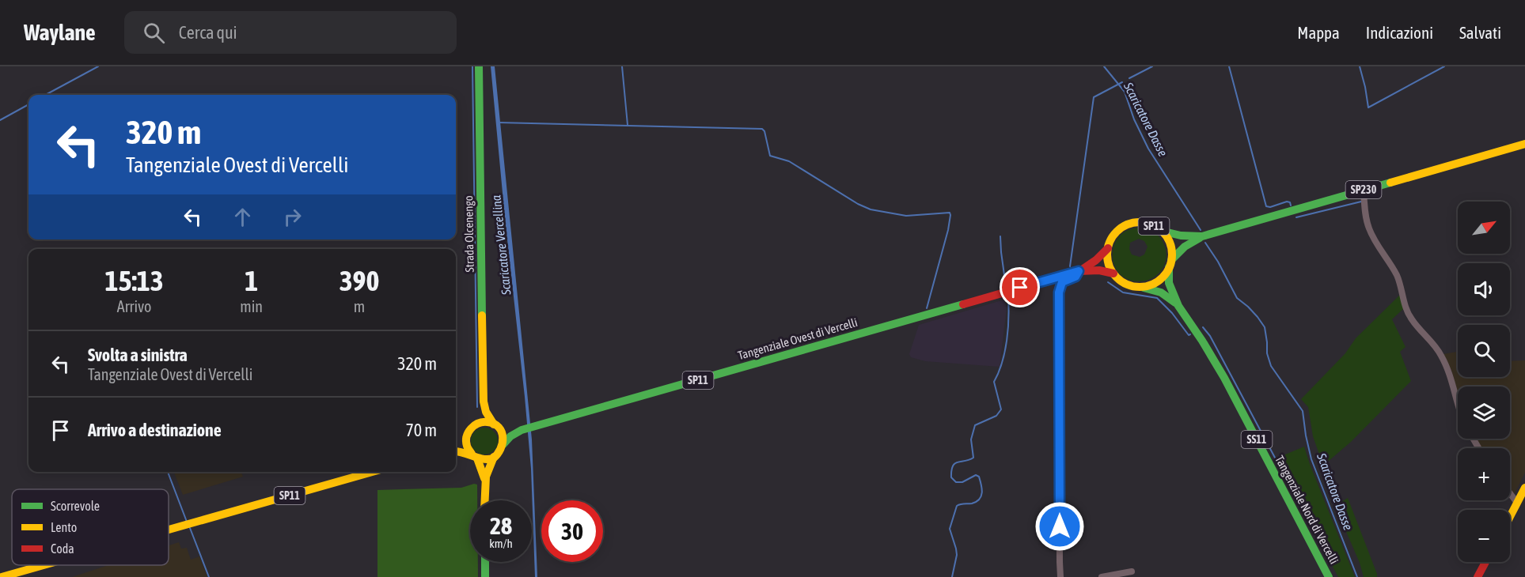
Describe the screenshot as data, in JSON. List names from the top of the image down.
{
  "streets": {
    "main road": [
      "SP230",
      "SP11",
      "Strada Olcenengo",
      "Tangenziale Ovest di Vercelli",
      "SS11",
      "Tangenziale Nord di Vercelli"
    ]
  },
  "crossings": [
    ["SP230", "SP11"],
    ["SP230", "Tangenziale Ovest di Vercelli"],
    ["SP230", "Tangenziale Nord di Vercelli"],
    ["SP11", "Tangenziale Ovest di Vercelli"],
    ["SP11", "Tangenziale Nord di Vercelli"],
    ["Strada Olcenengo", "Tangenziale Ovest di Vercelli"],
    ["Tangenziale Ovest di Vercelli", "Tangenziale Nord di Vercelli"]
  ],
  "water": ["Scaricatore Dasse", "Scaricatore Vercellina"],
  "legend": ["Scorrevole", "Lento", "Coda"],
  "north": "top right",
  "page": {
    "header": "Waylane",
    "search": "Cerca qui",
    "nav": ["Mappa", "Indicazioni", "Salvati"],
    "turn": ["320 m", "Tangenziale Ovest di Vercelli"],
    "map_buttons": ["+", "−"],
    "eta": [
      "15:13",
      "Arrivo",
      "1",
      "min",
      "390",
      "m"
    ],
    "list": [
      {
        "name": "Svolta a sinistra",
        "note": "Tangenziale Ovest di Vercelli",
        "value": "320 m"
      },
      {
        "name": "Arrivo a destinazione",
        "value": "70 m"
      }
    ],
    "speed": "28 km/h",
    "limit": "30"
  }
}
